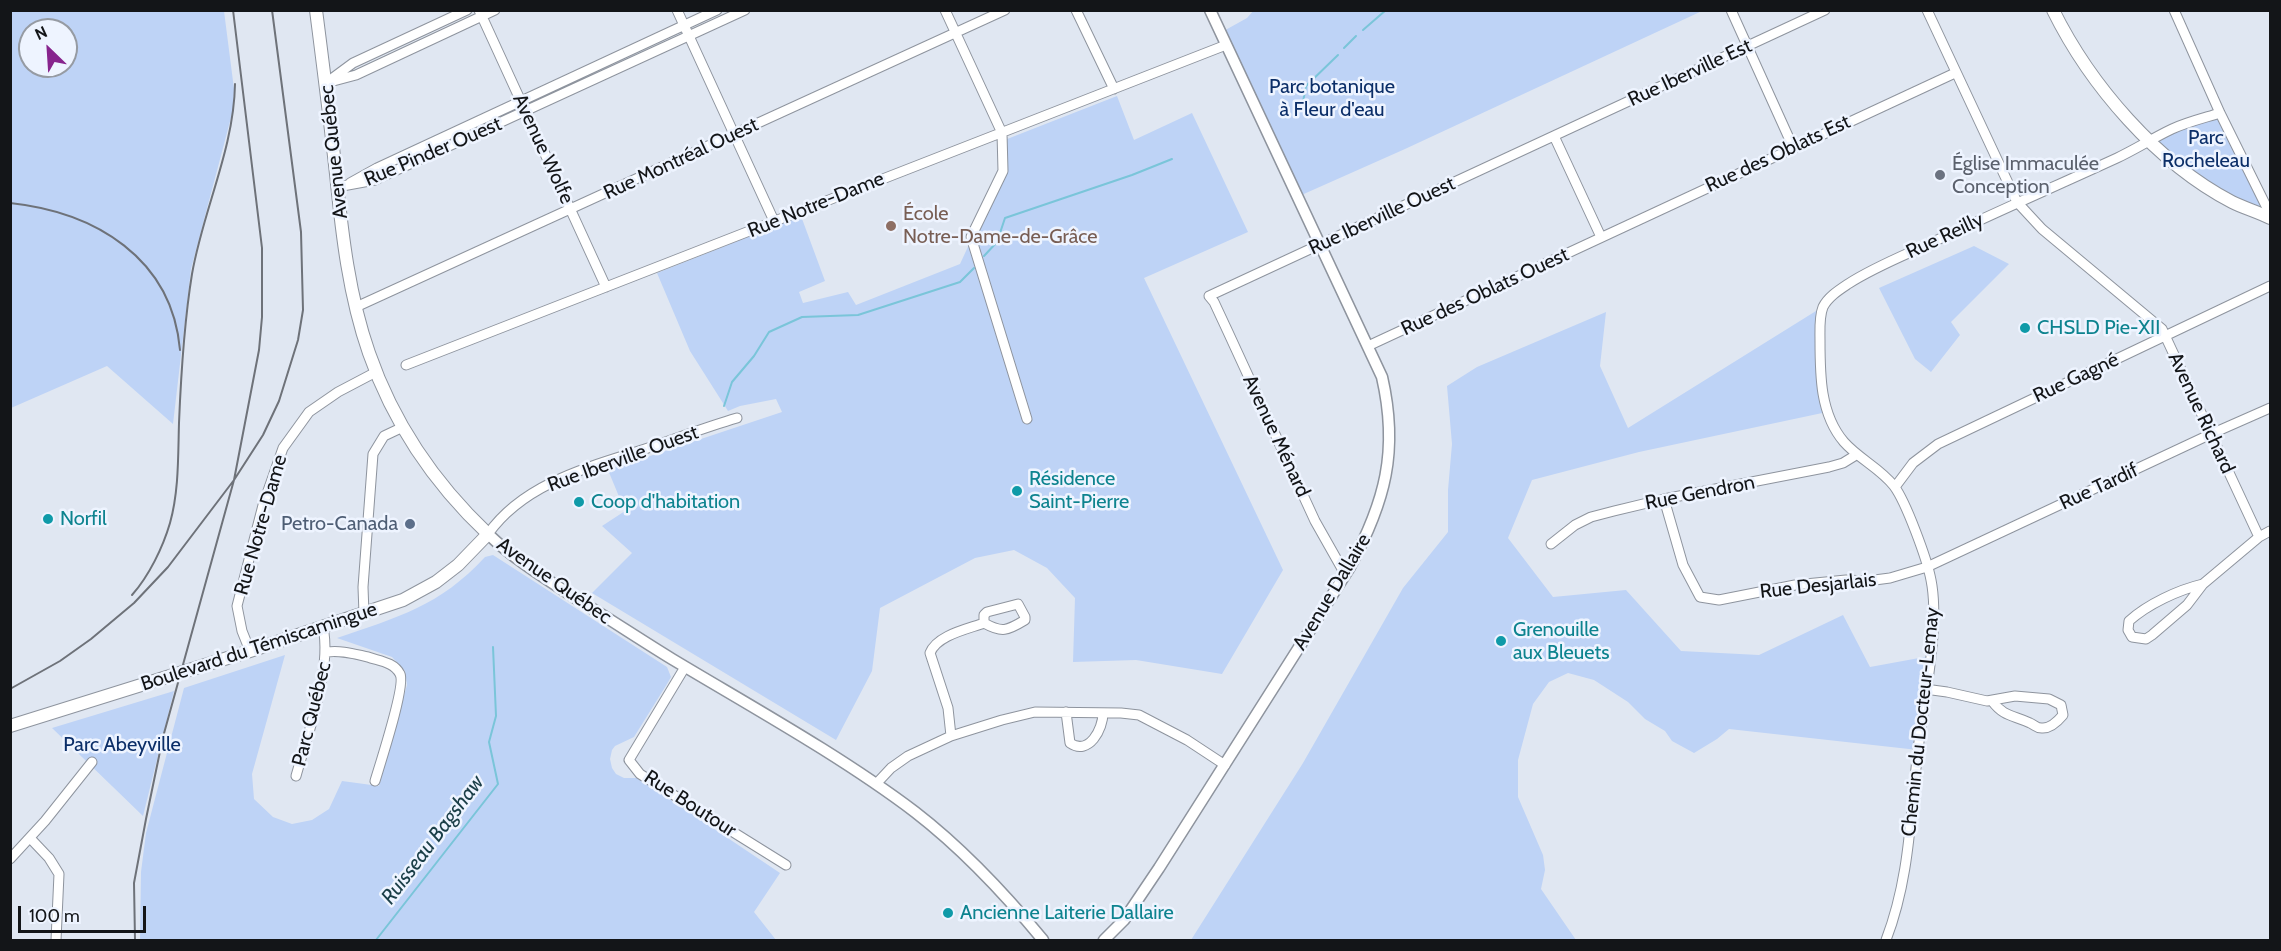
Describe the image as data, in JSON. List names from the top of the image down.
{
  "streets": {
    "main road": ["Avenue Québec", "Boulevard du Témiscamingue"],
    "street": [
      "Rue Iberville Est",
      "Avenue Wolfe",
      "Rue Pinder Ouest",
      "Rue des Oblats Est",
      "Rue Montréal Ouest",
      "Rue Notre-Dame",
      "Rue Iberville Ouest",
      "Rue Reilly",
      "Rue des Oblats Ouest",
      "Rue Gagné",
      "Avenue Richard",
      "Avenue Ménard",
      "Rue Tardif",
      "Rue Gendron",
      "Rue Desjarlais",
      "Avenue Dallaire",
      "Parc Québec",
      "Chemin du Docteur-Lemay",
      "Rue Boutour"
    ]
  },
  "crossings": [
    ["Rue Iberville Est", "Rue Iberville Ouest"],
    ["Avenue Wolfe", "Rue Pinder Ouest"],
    ["Avenue Wolfe", "Rue Montréal Ouest"],
    ["Avenue Wolfe", "Rue Notre-Dame"],
    ["Avenue Québec", "Rue Pinder Ouest"],
    ["Avenue Québec", "Rue Montréal Ouest"],
    ["Avenue Québec", "Rue Notre-Dame"],
    ["Avenue Québec", "Rue Iberville Ouest"],
    ["Avenue Québec", "Boulevard du Témiscamingue"],
    ["Avenue Québec", "Rue Boutour"],
    ["Rue des Oblats Est", "Rue des Oblats Ouest"],
    ["Rue des Oblats Est", "Avenue Richard"],
    ["Rue Notre-Dame", "Avenue Dallaire"],
    ["Rue Notre-Dame", "Boulevard du Témiscamingue"],
    ["Rue Iberville Ouest", "Avenue Ménard"],
    ["Rue Iberville Ouest", "Avenue Dallaire"],
    ["Rue Iberville Ouest", "Boulevard du Témiscamingue"],
    ["Rue Reilly", "Avenue Richard"],
    ["Rue Reilly", "Rue Gendron"],
    ["Rue Reilly", "Chemin du Docteur-Lemay"],
    ["Rue des Oblats Ouest", "Avenue Dallaire"],
    ["Rue Gagné", "Avenue Richard"],
    ["Rue Gagné", "Chemin du Docteur-Lemay"],
    ["Avenue Richard", "Rue Tardif"],
    ["Avenue Ménard", "Avenue Dallaire"],
    ["Rue Tardif", "Rue Desjarlais"],
    ["Rue Tardif", "Chemin du Docteur-Lemay"],
    ["Rue Gendron", "Rue Desjarlais"],
    ["Rue Gendron", "Chemin du Docteur-Lemay"],
    ["Rue Desjarlais", "Chemin du Docteur-Lemay"],
    ["Boulevard du Témiscamingue", "Parc Québec"]
  ],
  "water": ["Ruisseau Bagshaw"],
  "parks": ["Parc botanique à Fleur d'eau", "Parc Rocheleau", "Parc Abeyville"],
  "places": [
    "Église Immaculée Conception",
    "École Notre-Dame-de-Grâce",
    "CHSLD Pie-XII",
    "Résidence Saint-Pierre",
    "Coop d'habitation",
    "Norfil",
    "Petro-Canada",
    "Grenouille aux Bleuets",
    "Ancienne Laiterie Dallaire"
  ],
  "scale_bar": "100 m",
  "north": "top left"
}
